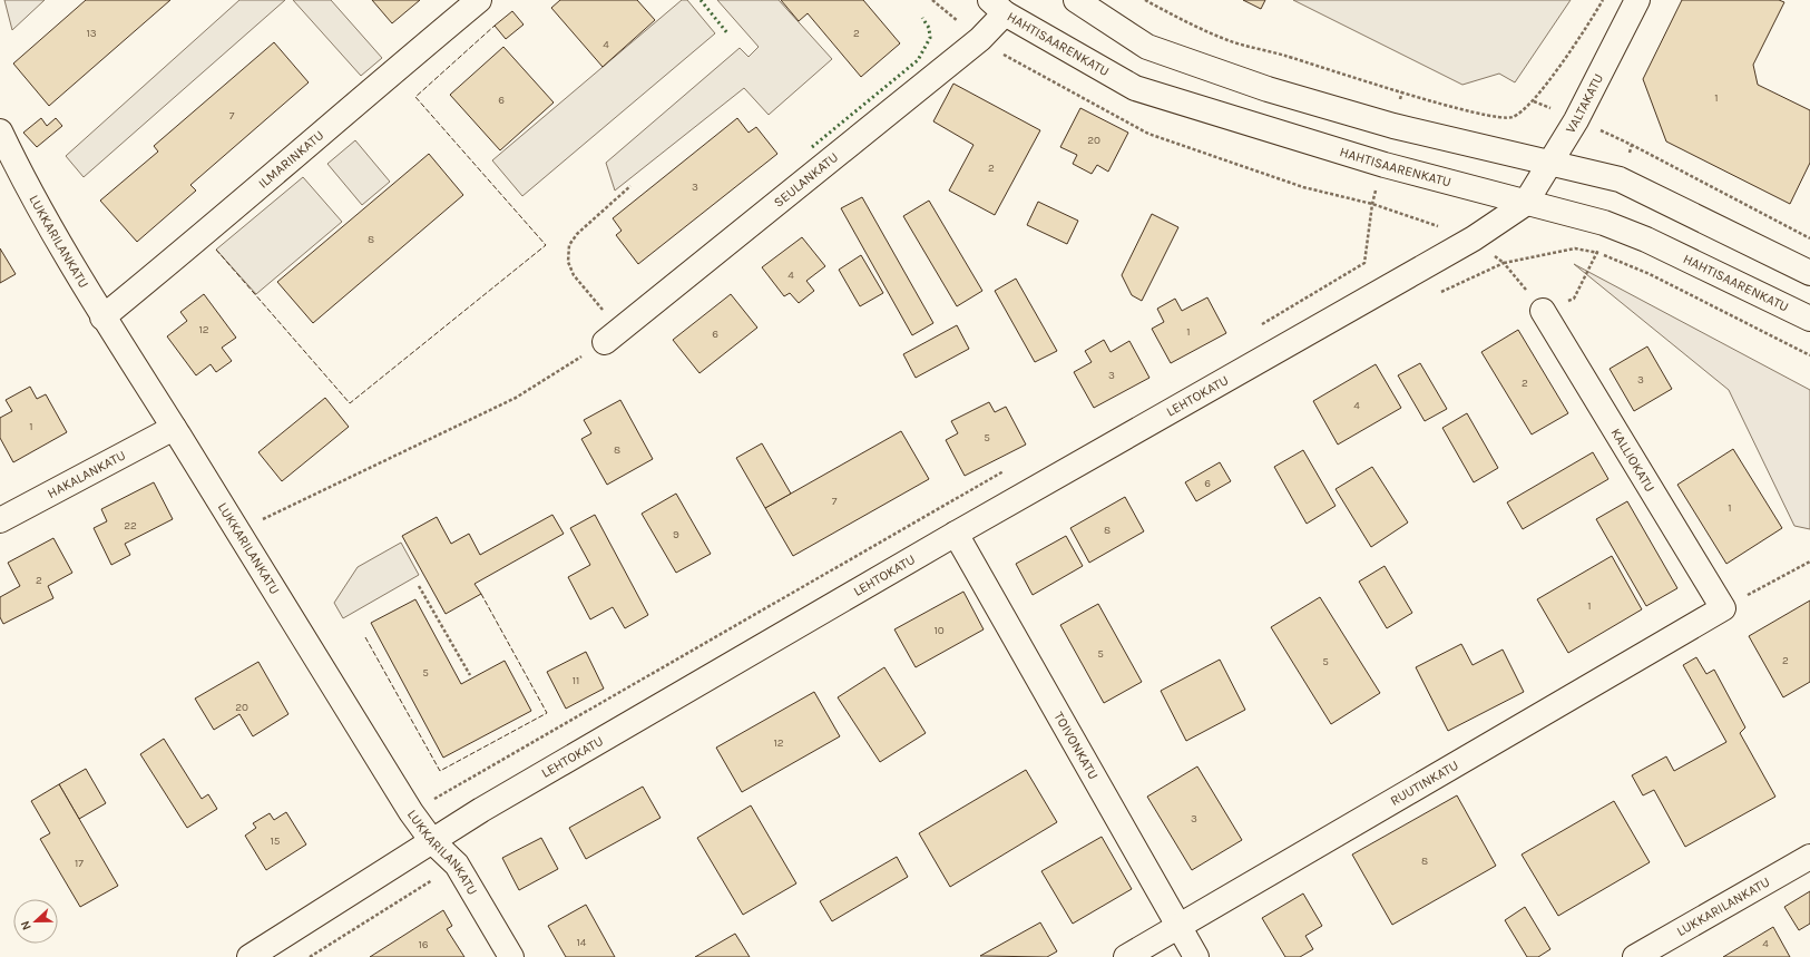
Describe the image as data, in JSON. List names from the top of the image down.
{
  "streets": {
    "street": [
      "HAHTISAARENKATU",
      "VALTAKATU",
      "ILMARINKATU",
      "SEULANKATU",
      "LUKKARILANKATU",
      "LEHTOKATU",
      "KALLIOKATU",
      "HAKALANKATU",
      "TOIVONKATU",
      "RUUTINKATU"
    ]
  },
  "crossings": [
    ["HAHTISAARENKATU", "VALTAKATU"],
    ["HAHTISAARENKATU", "SEULANKATU"],
    ["HAHTISAARENKATU", "LEHTOKATU"],
    ["VALTAKATU", "LEHTOKATU"],
    ["ILMARINKATU", "LUKKARILANKATU"],
    ["LUKKARILANKATU", "LEHTOKATU"],
    ["LUKKARILANKATU", "HAKALANKATU"],
    ["LEHTOKATU", "TOIVONKATU"],
    ["KALLIOKATU", "RUUTINKATU"],
    ["TOIVONKATU", "RUUTINKATU"]
  ],
  "house_numbers": [
    "13",
    "2",
    "4",
    "1",
    "6",
    "7",
    "20",
    "2",
    "3",
    "8",
    "4",
    "12",
    "1",
    "6",
    "3",
    "3",
    "2",
    "4",
    "1",
    "5",
    "8",
    "6",
    "7",
    "1",
    "22",
    "8",
    "9",
    "2",
    "1",
    "10",
    "5",
    "2",
    "5",
    "5",
    "11",
    "20",
    "12",
    "3",
    "15",
    "8",
    "17",
    "14",
    "4",
    "16"
  ],
  "north": "left"
}
